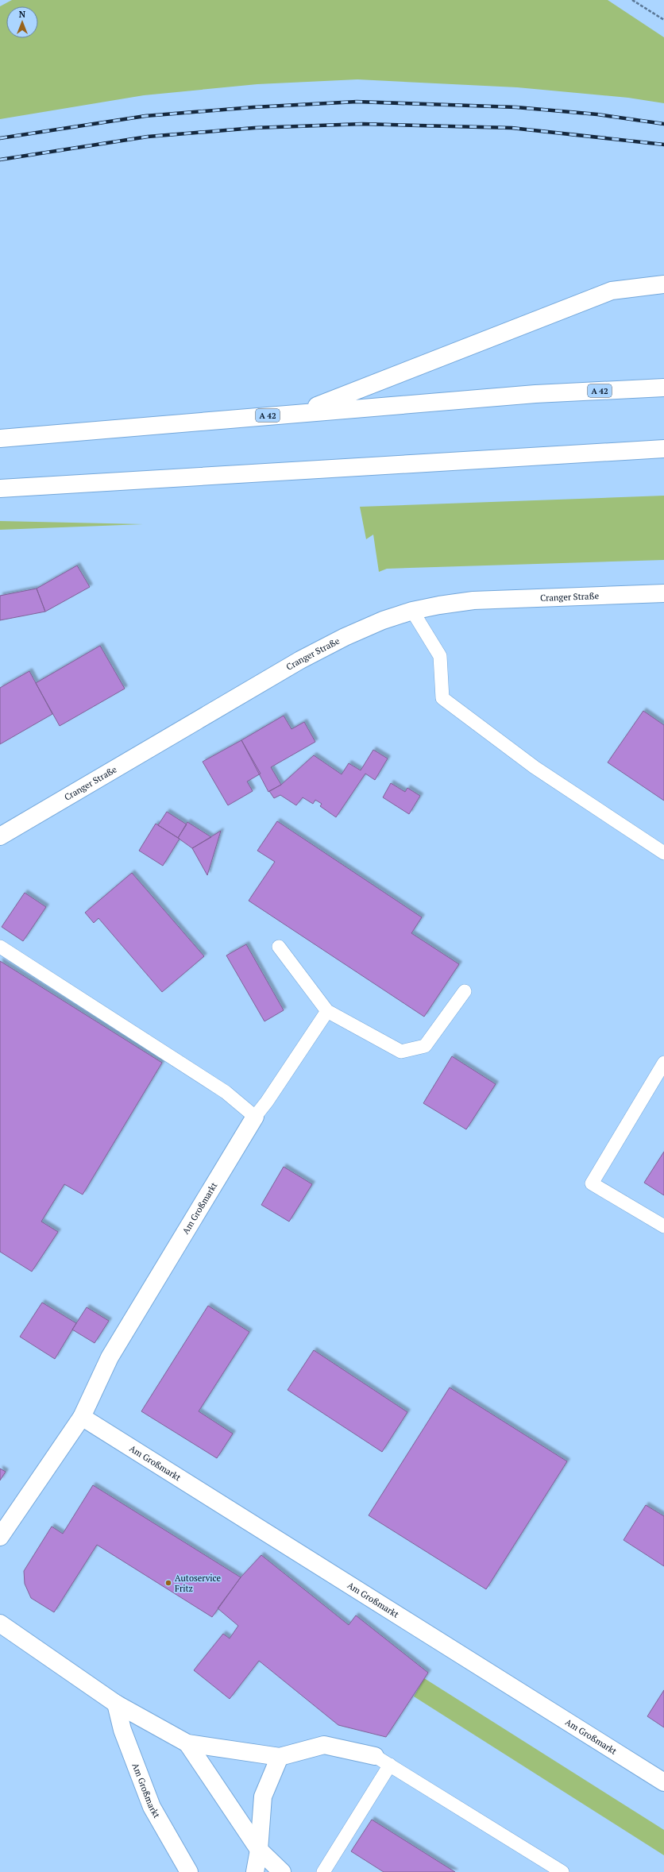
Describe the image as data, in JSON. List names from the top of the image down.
{
  "streets": {
    "main road": ["A 42", "Cranger Straße", "Am Großmarkt"]
  },
  "places": ["Autoservice Fritz"],
  "north": "top"
}
